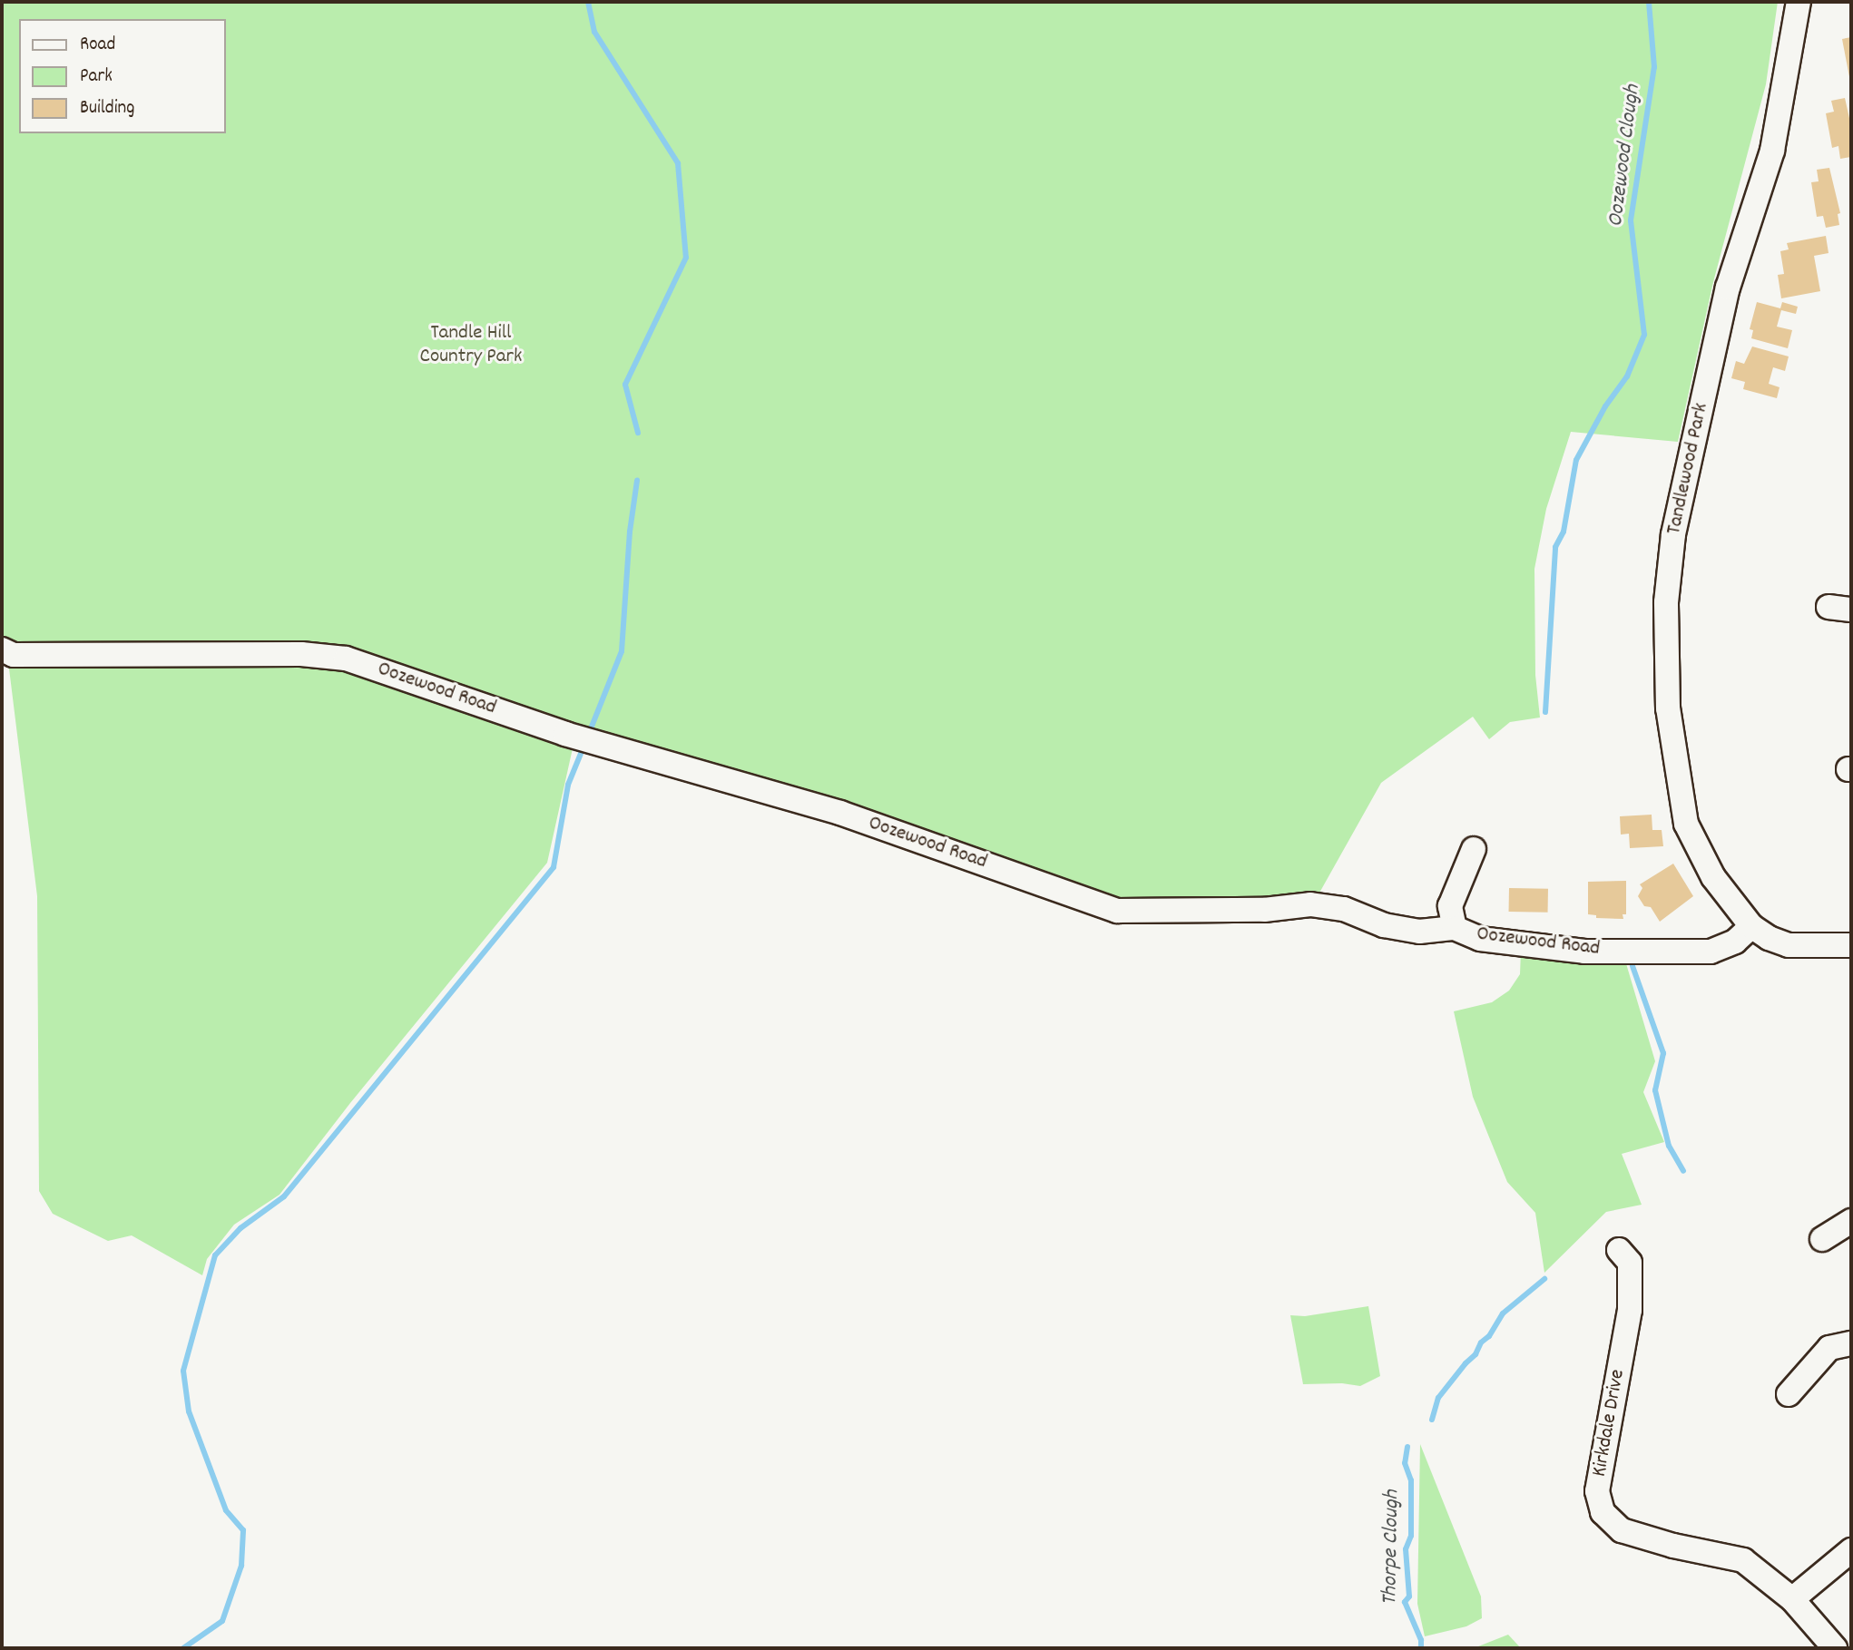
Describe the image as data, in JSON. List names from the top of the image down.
{
  "streets": {
    "street": ["Tandlewood Park", "Oozewood Road", "Kirkdale Drive"]
  },
  "crossings": [
    ["Tandlewood Park", "Oozewood Road"]
  ],
  "water": ["Oozewood Clough", "Thorpe Clough"],
  "parks": ["Tandle Hill Country Park"],
  "legend": ["Road", "Park", "Building"]
}
